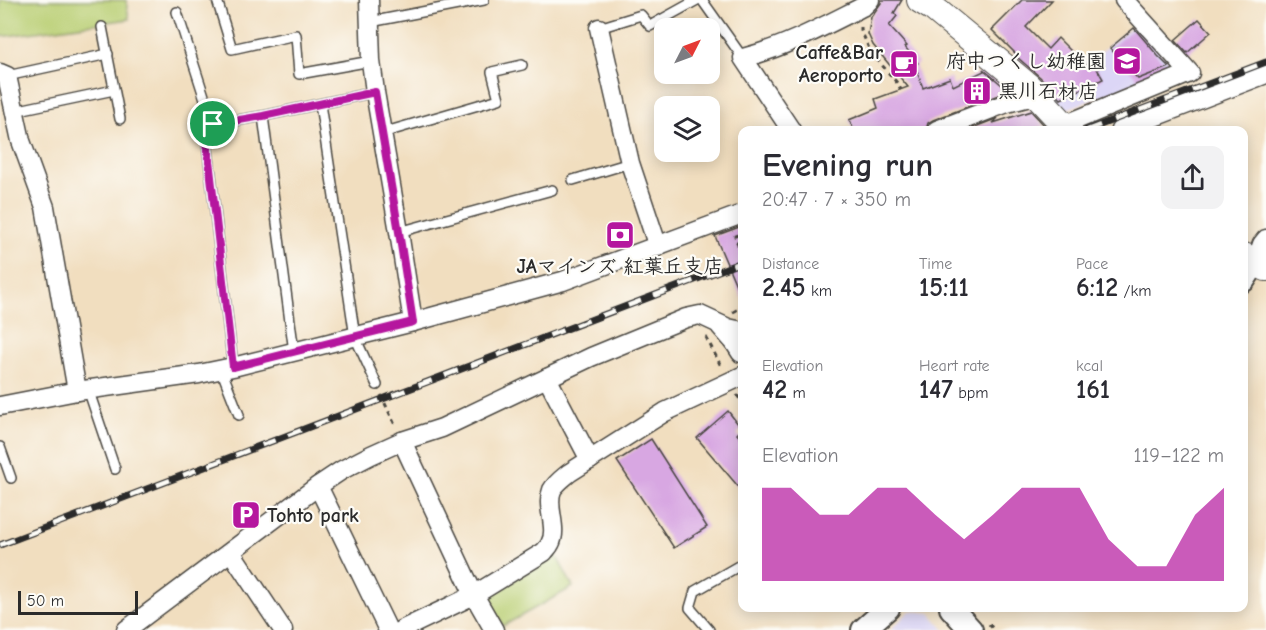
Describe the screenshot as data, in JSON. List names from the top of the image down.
{
  "places": {
    "school or university": ["府中つくし幼稚園"],
    "cafe": ["Caffe&Bar Aeroporto"],
    "building": ["黒川石材店"],
    "bank": ["JAマインズ 紅葉丘支店"],
    "parking": ["Tohto park"]
  },
  "scale_bar": "50 m",
  "north": "top right",
  "page": {
    "heading": ["Evening run", "20:47 · 7 × 350 m"],
    "stats": [
      ["Distance", "2.45 km"],
      ["Time", "15:11"],
      ["Pace", "6:12 /km"],
      ["Elevation", "42 m"],
      ["Heart rate", "147 bpm"],
      ["kcal", "161"]
    ],
    "chart": ["Elevation", "119–122 m"],
    "scale": "50 m"
  }
}
